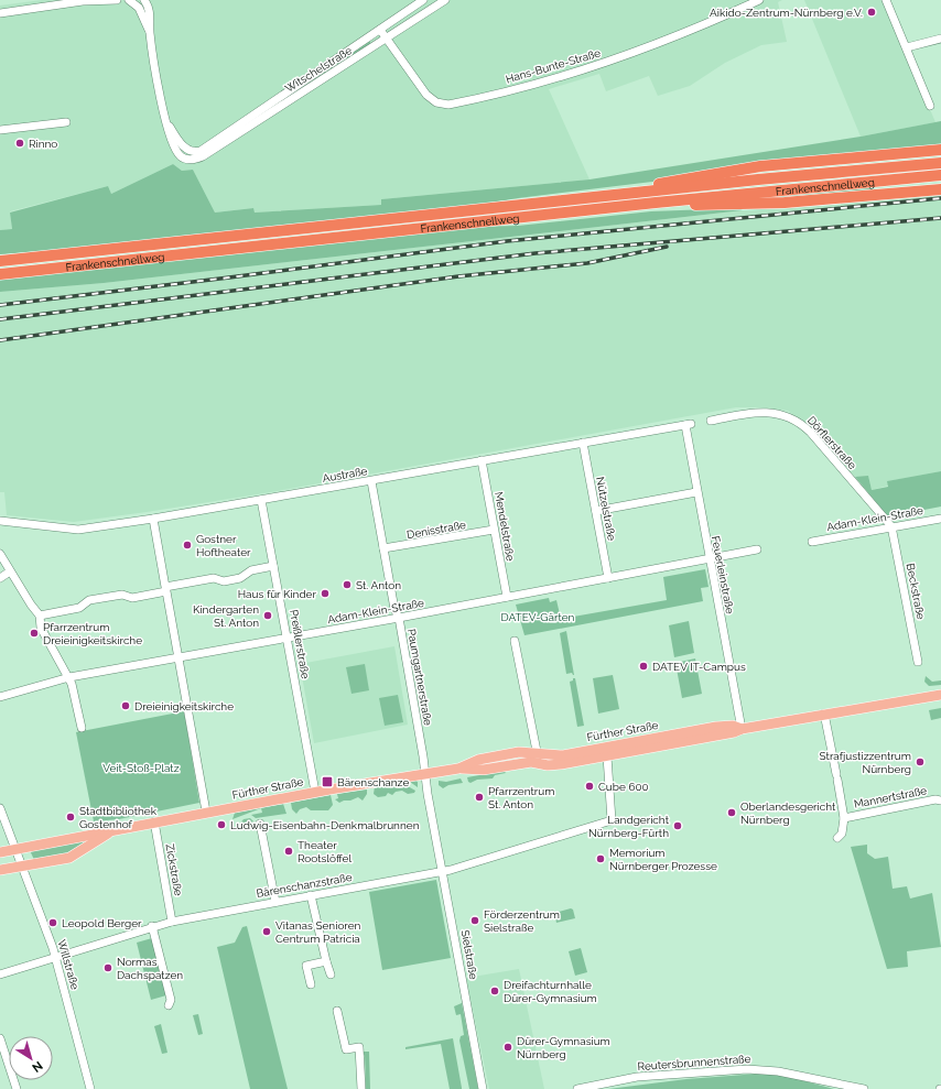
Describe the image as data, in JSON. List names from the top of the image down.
{
  "streets": {
    "highway": ["Frankenschnellweg"],
    "main road": ["Fürther Straße"],
    "street": [
      "Hans-Bunte-Straße",
      "Witschelstraße",
      "Dörflerstraße",
      "Austraße",
      "Nützelstraße",
      "Adam-Klein-Straße",
      "Mendelstraße",
      "Denisstraße",
      "Feuerleinstraße",
      "Beckstraße",
      "Preißlerstraße",
      "Paumgartnerstraße",
      "Mannertstraße",
      "Zickstraße",
      "Bärenschanzstraße",
      "Sielstraße",
      "Willstraße",
      "Reutersbrunnenstraße"
    ]
  },
  "crossings": [
    ["Hans-Bunte-Straße", "Witschelstraße"],
    ["Dörflerstraße", "Adam-Klein-Straße"],
    ["Dörflerstraße", "Beckstraße"],
    ["Austraße", "Nützelstraße"],
    ["Austraße", "Mendelstraße"],
    ["Austraße", "Feuerleinstraße"],
    ["Austraße", "Preißlerstraße"],
    ["Austraße", "Paumgartnerstraße"],
    ["Nützelstraße", "Adam-Klein-Straße"],
    ["Adam-Klein-Straße", "Mendelstraße"],
    ["Adam-Klein-Straße", "Feuerleinstraße"],
    ["Adam-Klein-Straße", "Beckstraße"],
    ["Adam-Klein-Straße", "Preißlerstraße"],
    ["Adam-Klein-Straße", "Paumgartnerstraße"],
    ["Mendelstraße", "Denisstraße"],
    ["Denisstraße", "Paumgartnerstraße"],
    ["Feuerleinstraße", "Fürther Straße"],
    ["Preißlerstraße", "Fürther Straße"],
    ["Paumgartnerstraße", "Fürther Straße"],
    ["Paumgartnerstraße", "Sielstraße"],
    ["Fürther Straße", "Mannertstraße"],
    ["Fürther Straße", "Zickstraße"],
    ["Fürther Straße", "Bärenschanzstraße"],
    ["Fürther Straße", "Sielstraße"],
    ["Fürther Straße", "Willstraße"],
    ["Zickstraße", "Bärenschanzstraße"],
    ["Bärenschanzstraße", "Sielstraße"],
    ["Bärenschanzstraße", "Willstraße"]
  ],
  "parks": ["DATEV-Gärten", "Veit-Stoß-Platz"],
  "places": {
    "other": [
      "Aikido-Zentrum-Nürnberg e.V.",
      "Rinno",
      "Gostner Hoftheater",
      "St. Anton",
      "Haus für Kinder",
      "Kindergarten St. Anton",
      "Pfarrzentrum Dreieinigkeitskirche",
      "DATEV IT-Campus",
      "Dreieinigkeitskirche",
      "Strafjustizzentrum Nürnberg",
      "Cube 600",
      "Pfarrzentrum St. Anton",
      "Oberlandesgericht Nürnberg",
      "Stadtbibliothek Gostenhof",
      "Ludwig-Eisenbahn-Denkmalbrunnen",
      "Landgericht Nürnberg-Fürth",
      "Theater Rootslöffel",
      "Memorium Nürnberger Prozesse",
      "Förderzentrum Sielstraße",
      "Leopold Berger",
      "Vitanas Senioren Centrum Patricia",
      "Normas Dachspatzen",
      "Dreifachturnhalle Dürer-Gymnasium",
      "Dürer-Gymnasium Nürnberg"
    ],
    "transit": ["Bärenschanze"]
  },
  "north": "bottom right"
}
